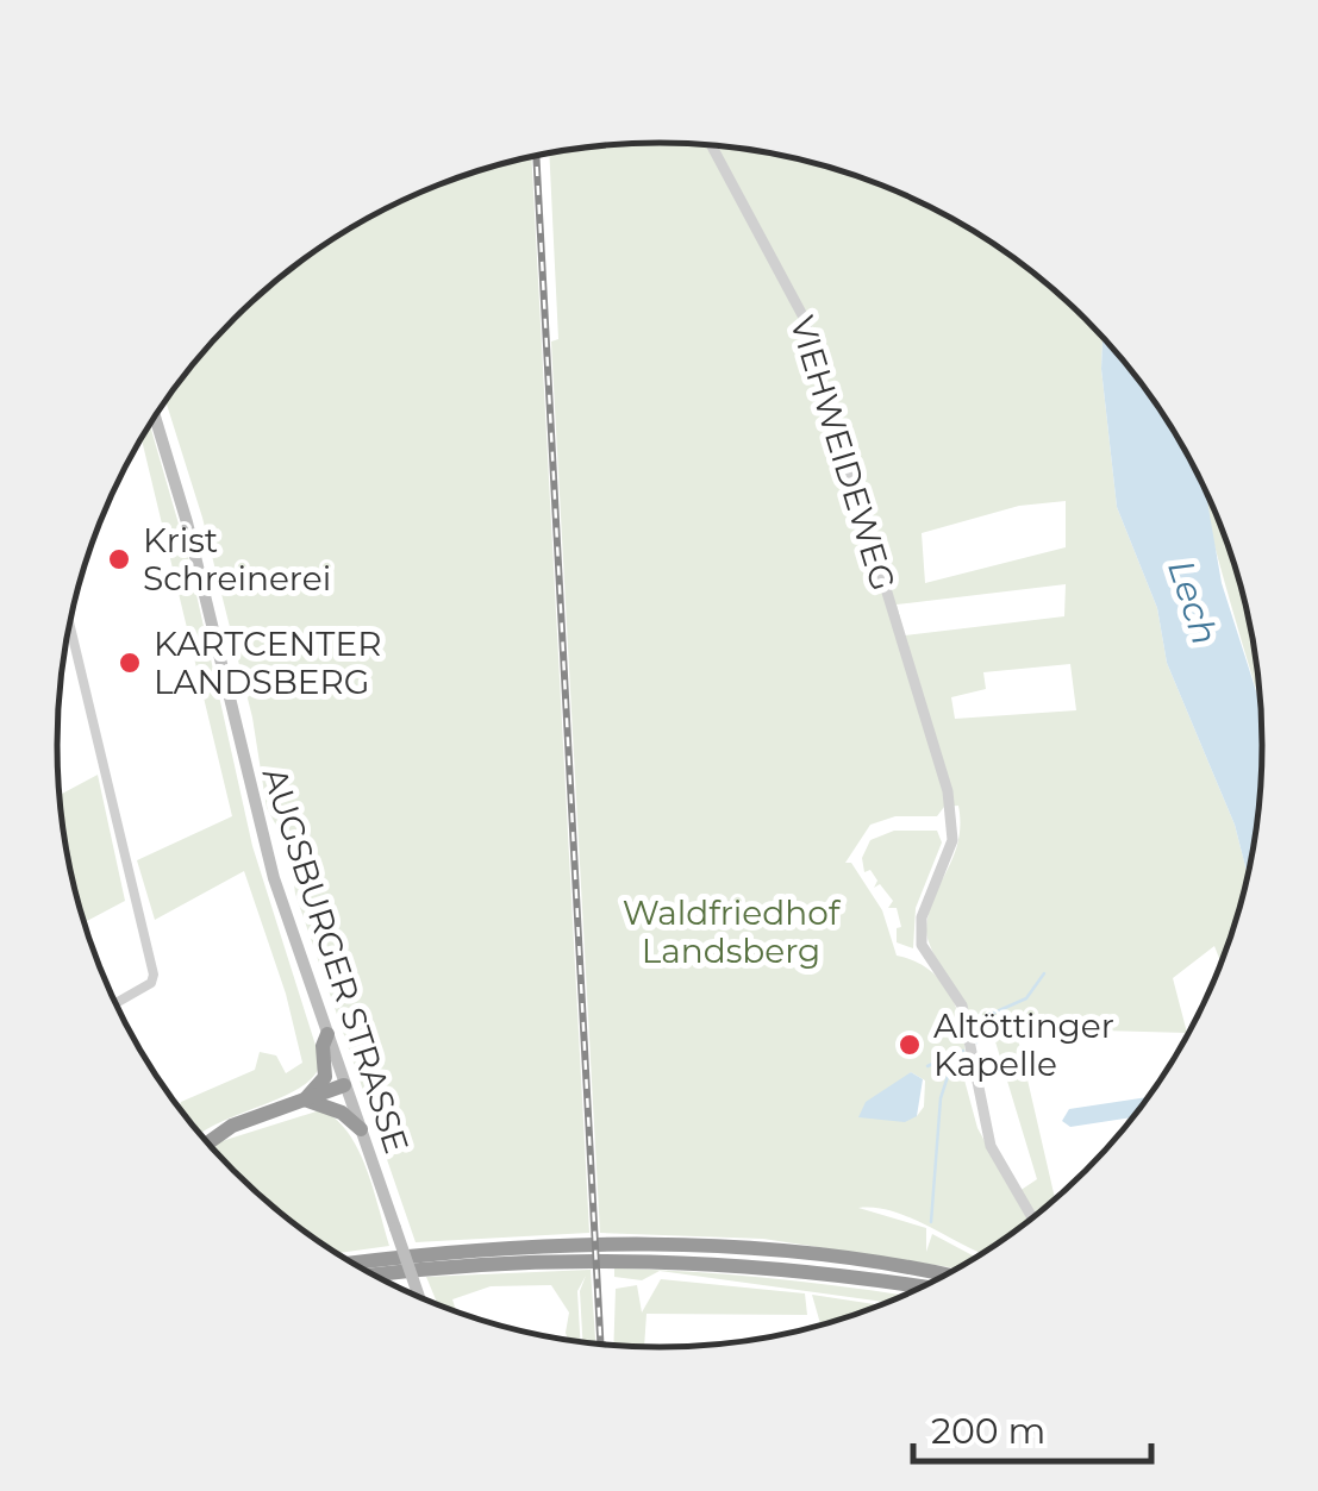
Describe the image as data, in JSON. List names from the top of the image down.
{
  "streets": {
    "main road": ["AUGSBURGER STRASSE"],
    "street": ["VIEHWEIDEWEG"]
  },
  "water": ["Lech"],
  "parks": ["Waldfriedhof Landsberg"],
  "places": ["Krist Schreinerei", "KARTCENTER LANDSBERG", "Altöttinger Kapelle"],
  "scale_bar": "200 m"
}
